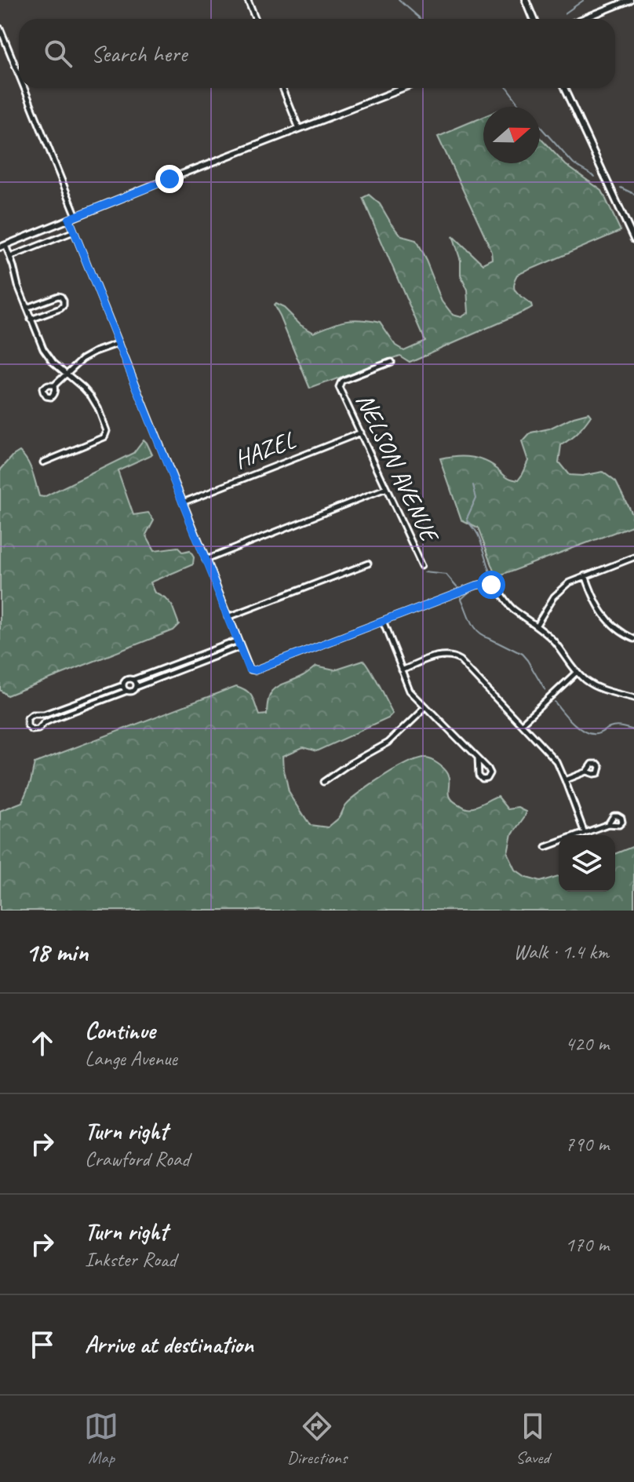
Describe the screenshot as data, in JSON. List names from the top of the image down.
{
  "streets": {
    "street": ["HAZEL", "NELSON AVENUE"]
  },
  "crossings": [
    ["HAZEL", "NELSON AVENUE"]
  ],
  "north": "right",
  "page": {
    "search": "Search here",
    "heading": ["18 min", "Walk · 1.4 km"],
    "list": [
      ["Continue", "Lange Avenue", "420 m"],
      ["Turn right", "Crawford Road", "790 m"],
      ["Turn right", "Inkster Road", "170 m"],
      "Arrive at destination"
    ],
    "nav": ["Map", "Directions", "Saved"]
  }
}
